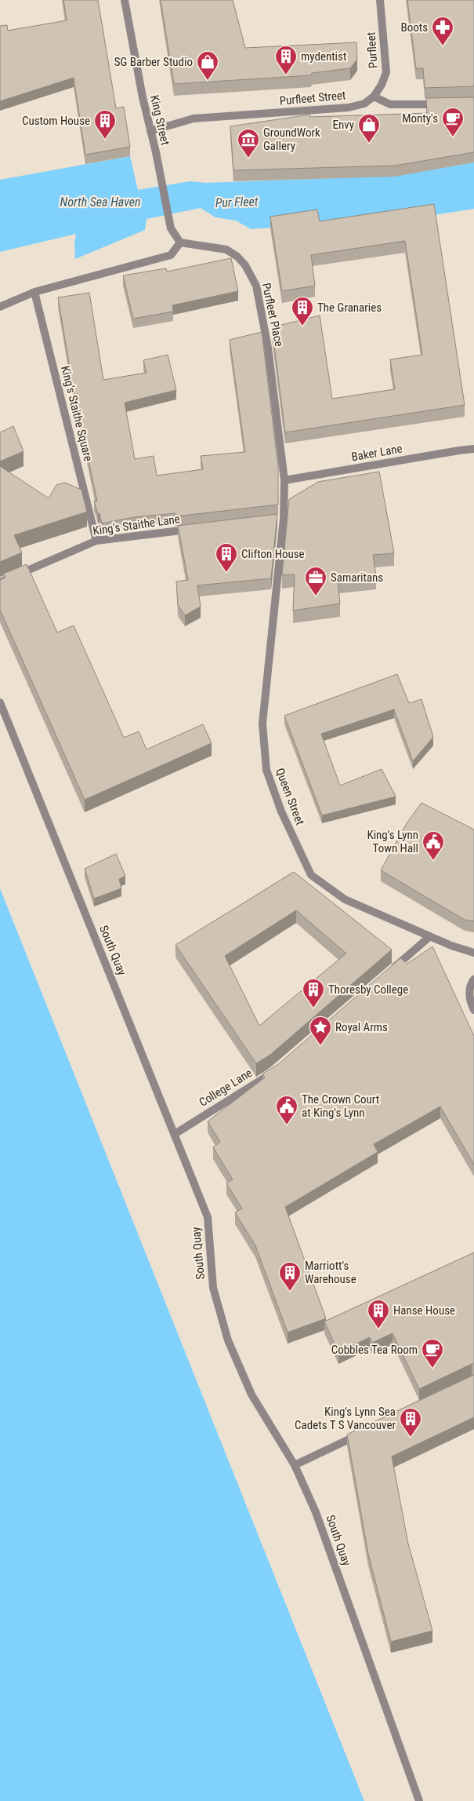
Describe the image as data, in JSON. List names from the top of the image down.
{
  "streets": {
    "street": [
      "Purfleet",
      "Purfleet Street",
      "King Street",
      "Purfleet Place",
      "King's Staithe Square",
      "Baker Lane",
      "King's Staithe Lane",
      "Queen Street",
      "South Quay",
      "College Lane"
    ]
  },
  "crossings": [
    ["Purfleet", "Purfleet Street"],
    ["Purfleet Street", "King Street"],
    ["King Street", "Purfleet Place"],
    ["Purfleet Place", "Baker Lane"],
    ["Purfleet Place", "Queen Street"],
    ["King's Staithe Square", "King's Staithe Lane"],
    ["South Quay", "College Lane"]
  ],
  "water": ["North Sea Haven", "Pur Fleet"],
  "places": {
    "pharmacy": ["Boots"],
    "building": [
      "mydentist",
      "Custom House",
      "The Granaries",
      "Clifton House",
      "Thoresby College",
      "Marriott's Warehouse",
      "Hanse House",
      "King's Lynn Sea Cadets T S Vancouver"
    ],
    "shop": ["SG Barber Studio", "Envy"],
    "cafe": ["Monty's", "Cobbles Tea Room"],
    "museum": ["GroundWork Gallery"],
    "office": ["Samaritans"],
    "public building": ["King's Lynn Town Hall", "The Crown Court at King's Lynn"],
    "place": ["Royal Arms"]
  }
}
